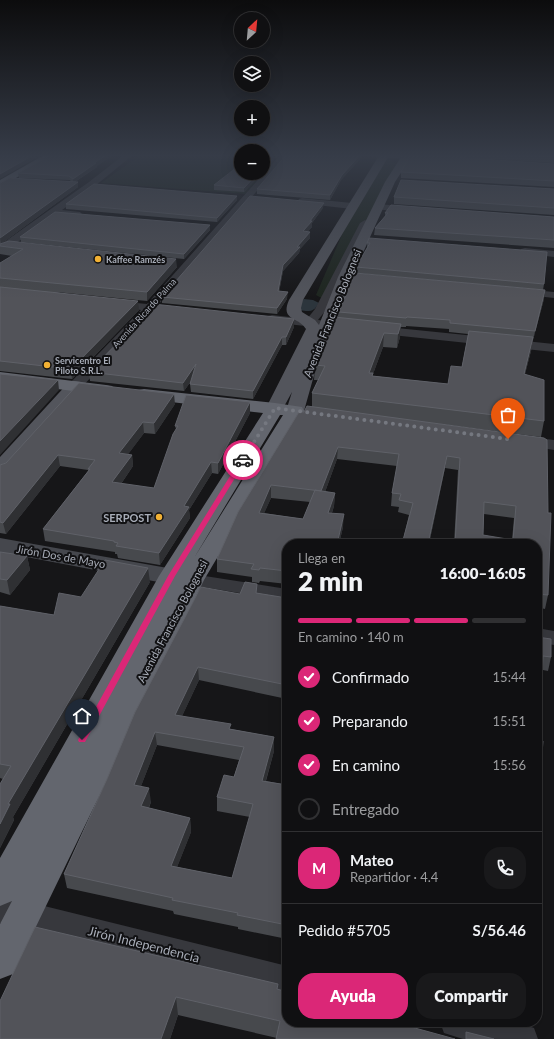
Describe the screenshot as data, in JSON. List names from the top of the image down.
{
  "streets": {
    "highway": ["Avenida Francisco Bolognesi"],
    "main road": ["Avenida Ricardo Palma"],
    "street": ["Jirón Dos de Mayo", "Jirón Independencia"]
  },
  "crossings": [
    ["Avenida Francisco Bolognesi", "Jirón Dos de Mayo"],
    ["Avenida Francisco Bolognesi", "Jirón Independencia"]
  ],
  "places": ["Kaffee Ramzés", "Servicentro El Piloto S.R.L.", "SERPOST"],
  "north": "top right",
  "page": {
    "map_buttons": ["+", "−"],
    "heading": ["2 min", "Llega en", "16:00–16:05"],
    "panel": [
      "Mateo",
      "Repartidor · 4.4",
      "Pedido #5705",
      "S/56.46"
    ],
    "bar": "En camino · 140 m",
    "list": [
      ["Confirmado", "15:44"],
      ["Preparando", "15:51"],
      ["En camino", "15:56"],
      "Entregado"
    ],
    "round": "M",
    "buttons": ["Ayuda", "Compartir"]
  }
}
